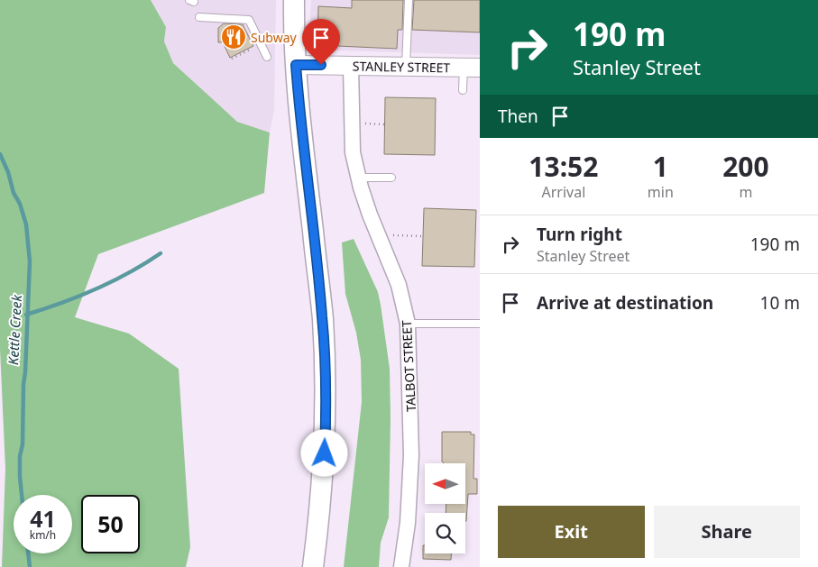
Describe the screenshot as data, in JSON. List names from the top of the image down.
{
  "streets": {
    "street": ["STANLEY STREET", "TALBOT STREET"]
  },
  "crossings": [
    ["STANLEY STREET", "TALBOT STREET"]
  ],
  "water": ["Kettle Creek"],
  "places": {
    "restaurant": ["Subway"]
  },
  "north": "left",
  "page": {
    "turn": ["190 m", "Stanley Street"],
    "then": "Then",
    "eta": [
      "13:52",
      "Arrival",
      "1",
      "min",
      "200",
      "m"
    ],
    "list": [
      {
        "name": "Turn right",
        "note": "Stanley Street",
        "value": "190 m"
      },
      {
        "name": "Arrive at destination",
        "value": "10 m"
      }
    ],
    "speed": "41 km/h",
    "limit": "50",
    "buttons": ["Exit", "Share"]
  }
}
